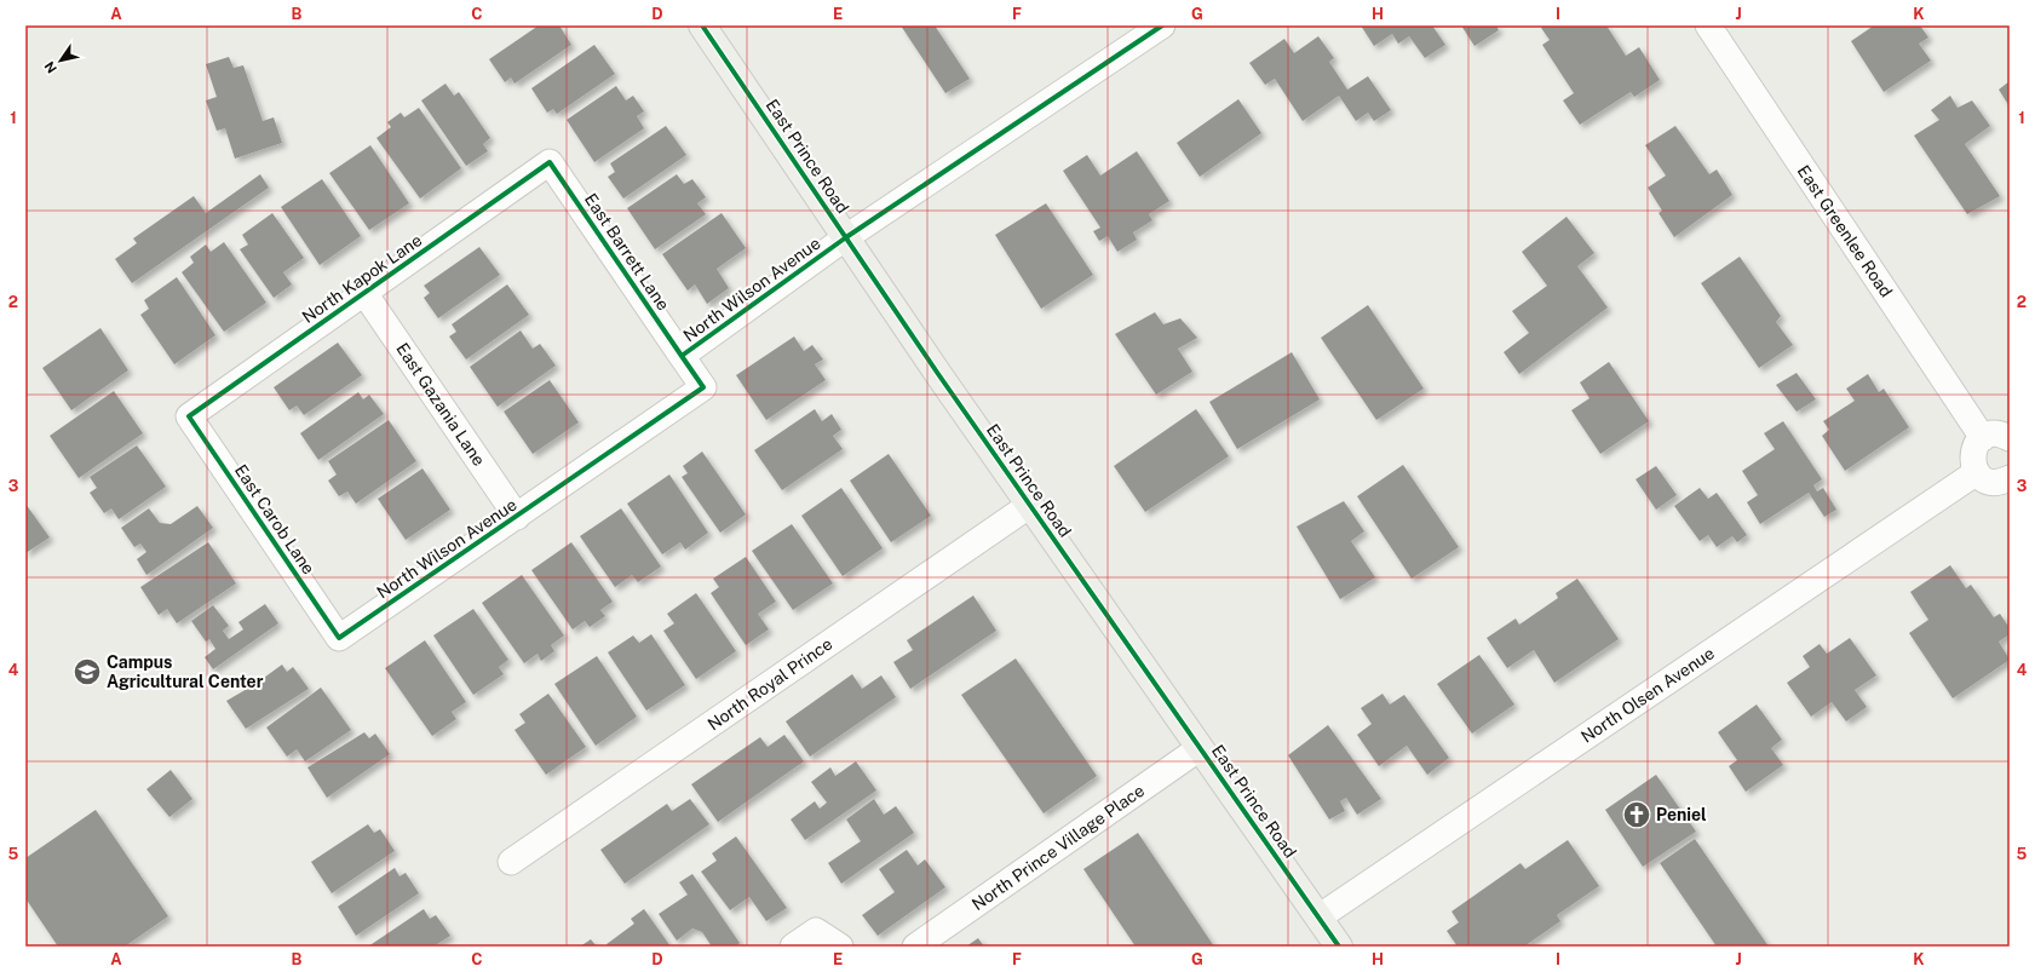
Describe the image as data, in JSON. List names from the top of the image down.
{
  "streets": {
    "main road": ["East Prince Road"],
    "street": [
      "East Greenlee Road",
      "East Barrett Lane",
      "North Kapok Lane",
      "North Wilson Avenue",
      "East Gazania Lane",
      "East Carob Lane",
      "North Royal Prince",
      "North Olsen Avenue",
      "North Prince Village Place"
    ]
  },
  "crossings": [
    ["East Prince Road", "North Wilson Avenue"],
    ["East Prince Road", "North Royal Prince"],
    ["East Prince Road", "North Olsen Avenue"],
    ["East Prince Road", "North Prince Village Place"],
    ["East Barrett Lane", "North Kapok Lane"],
    ["East Barrett Lane", "North Wilson Avenue"],
    ["North Kapok Lane", "East Gazania Lane"],
    ["North Kapok Lane", "East Carob Lane"],
    ["North Wilson Avenue", "East Gazania Lane"],
    ["North Wilson Avenue", "East Carob Lane"]
  ],
  "places": {
    "school or university": ["Campus Agricultural Center"],
    "church": ["Peniel"]
  },
  "north": "bottom left",
  "grid": {
    "columns": [
      "A",
      "B",
      "C",
      "D",
      "E",
      "F",
      "G",
      "H",
      "I",
      "J",
      "K"
    ],
    "rows": [
      "1",
      "2",
      "3",
      "4",
      "5"
    ]
  }
}
